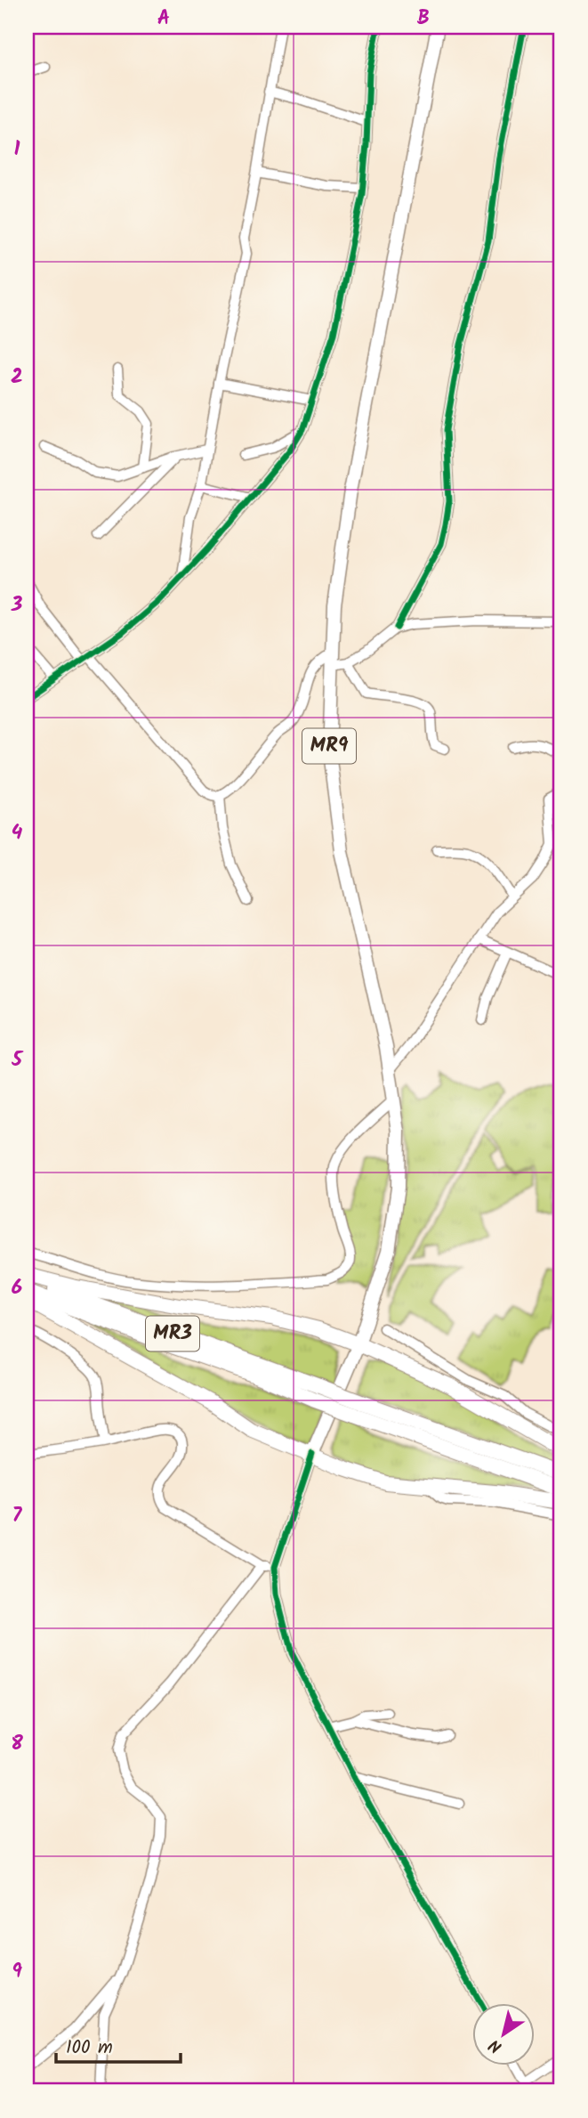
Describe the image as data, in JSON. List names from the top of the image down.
{
  "streets": {
    "highway": ["MR3"],
    "main road": ["MR9"]
  },
  "scale_bar": "100 m",
  "north": "bottom left",
  "grid": {
    "columns": ["A", "B"],
    "rows": [
      "1",
      "2",
      "3",
      "4",
      "5",
      "6",
      "7",
      "8",
      "9"
    ]
  }
}
